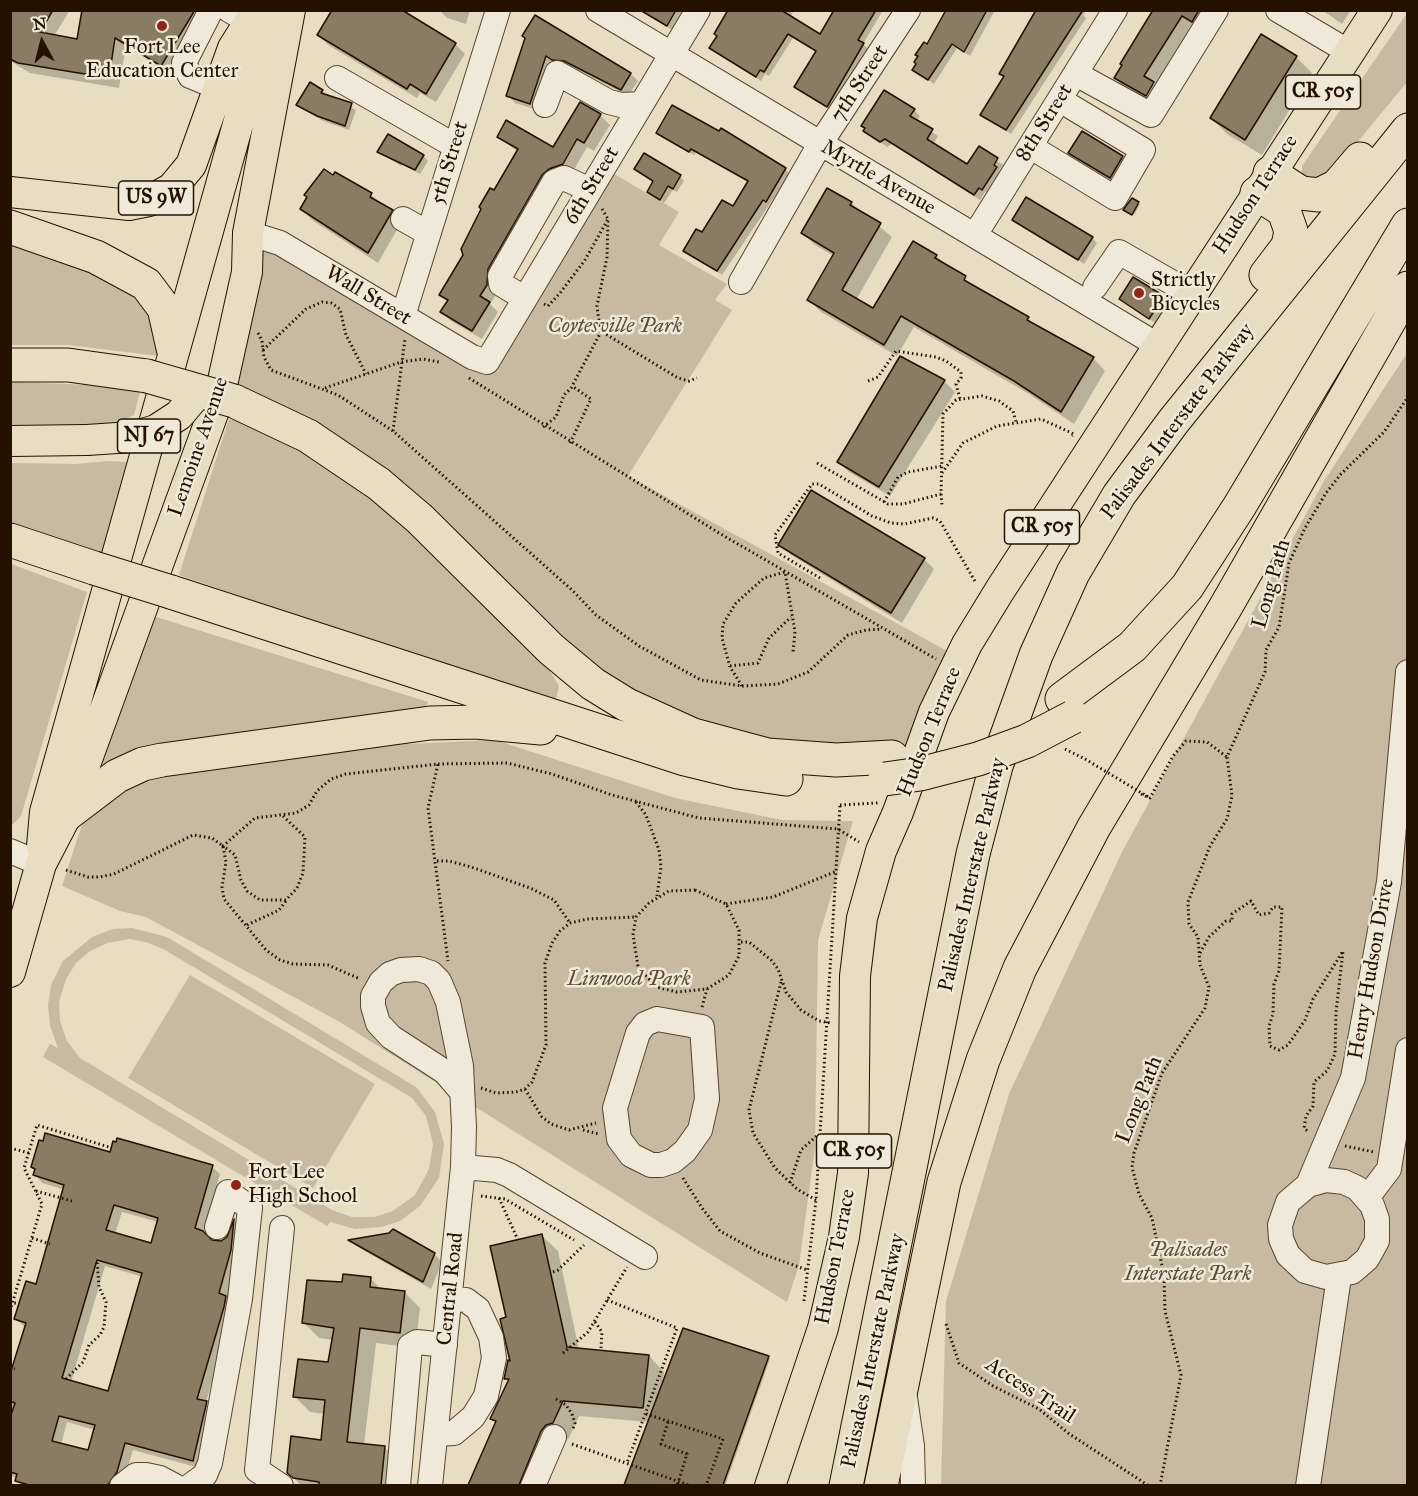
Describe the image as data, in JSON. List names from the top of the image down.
{
  "streets": {
    "highway": ["Palisades Interstate Parkway"],
    "main road": [
      "CR 505",
      "Hudson Terrace",
      "US 9W",
      "NJ 67",
      "Lemoine Avenue"
    ],
    "street": [
      "7th Street",
      "8th Street",
      "5th Street",
      "Myrtle Avenue",
      "6th Street",
      "Wall Street",
      "Henry Hudson Drive",
      "Central Road"
    ],
    "path": ["Long Path", "Access Trail"]
  },
  "crossings": [
    ["7th Street", "Myrtle Avenue"],
    ["8th Street", "Myrtle Avenue"],
    ["5th Street", "Wall Street"],
    ["Myrtle Avenue", "6th Street"],
    ["Myrtle Avenue", "Hudson Terrace"],
    ["6th Street", "Wall Street"],
    ["US 9W", "Lemoine Avenue"],
    ["Wall Street", "Lemoine Avenue"]
  ],
  "parks": ["Coytesville Park", "Linwood Park", "Palisades Interstate Park"],
  "places": ["Fort Lee Education Center", "Strictly Bicycles", "Fort Lee High School"],
  "north": "top"
}
